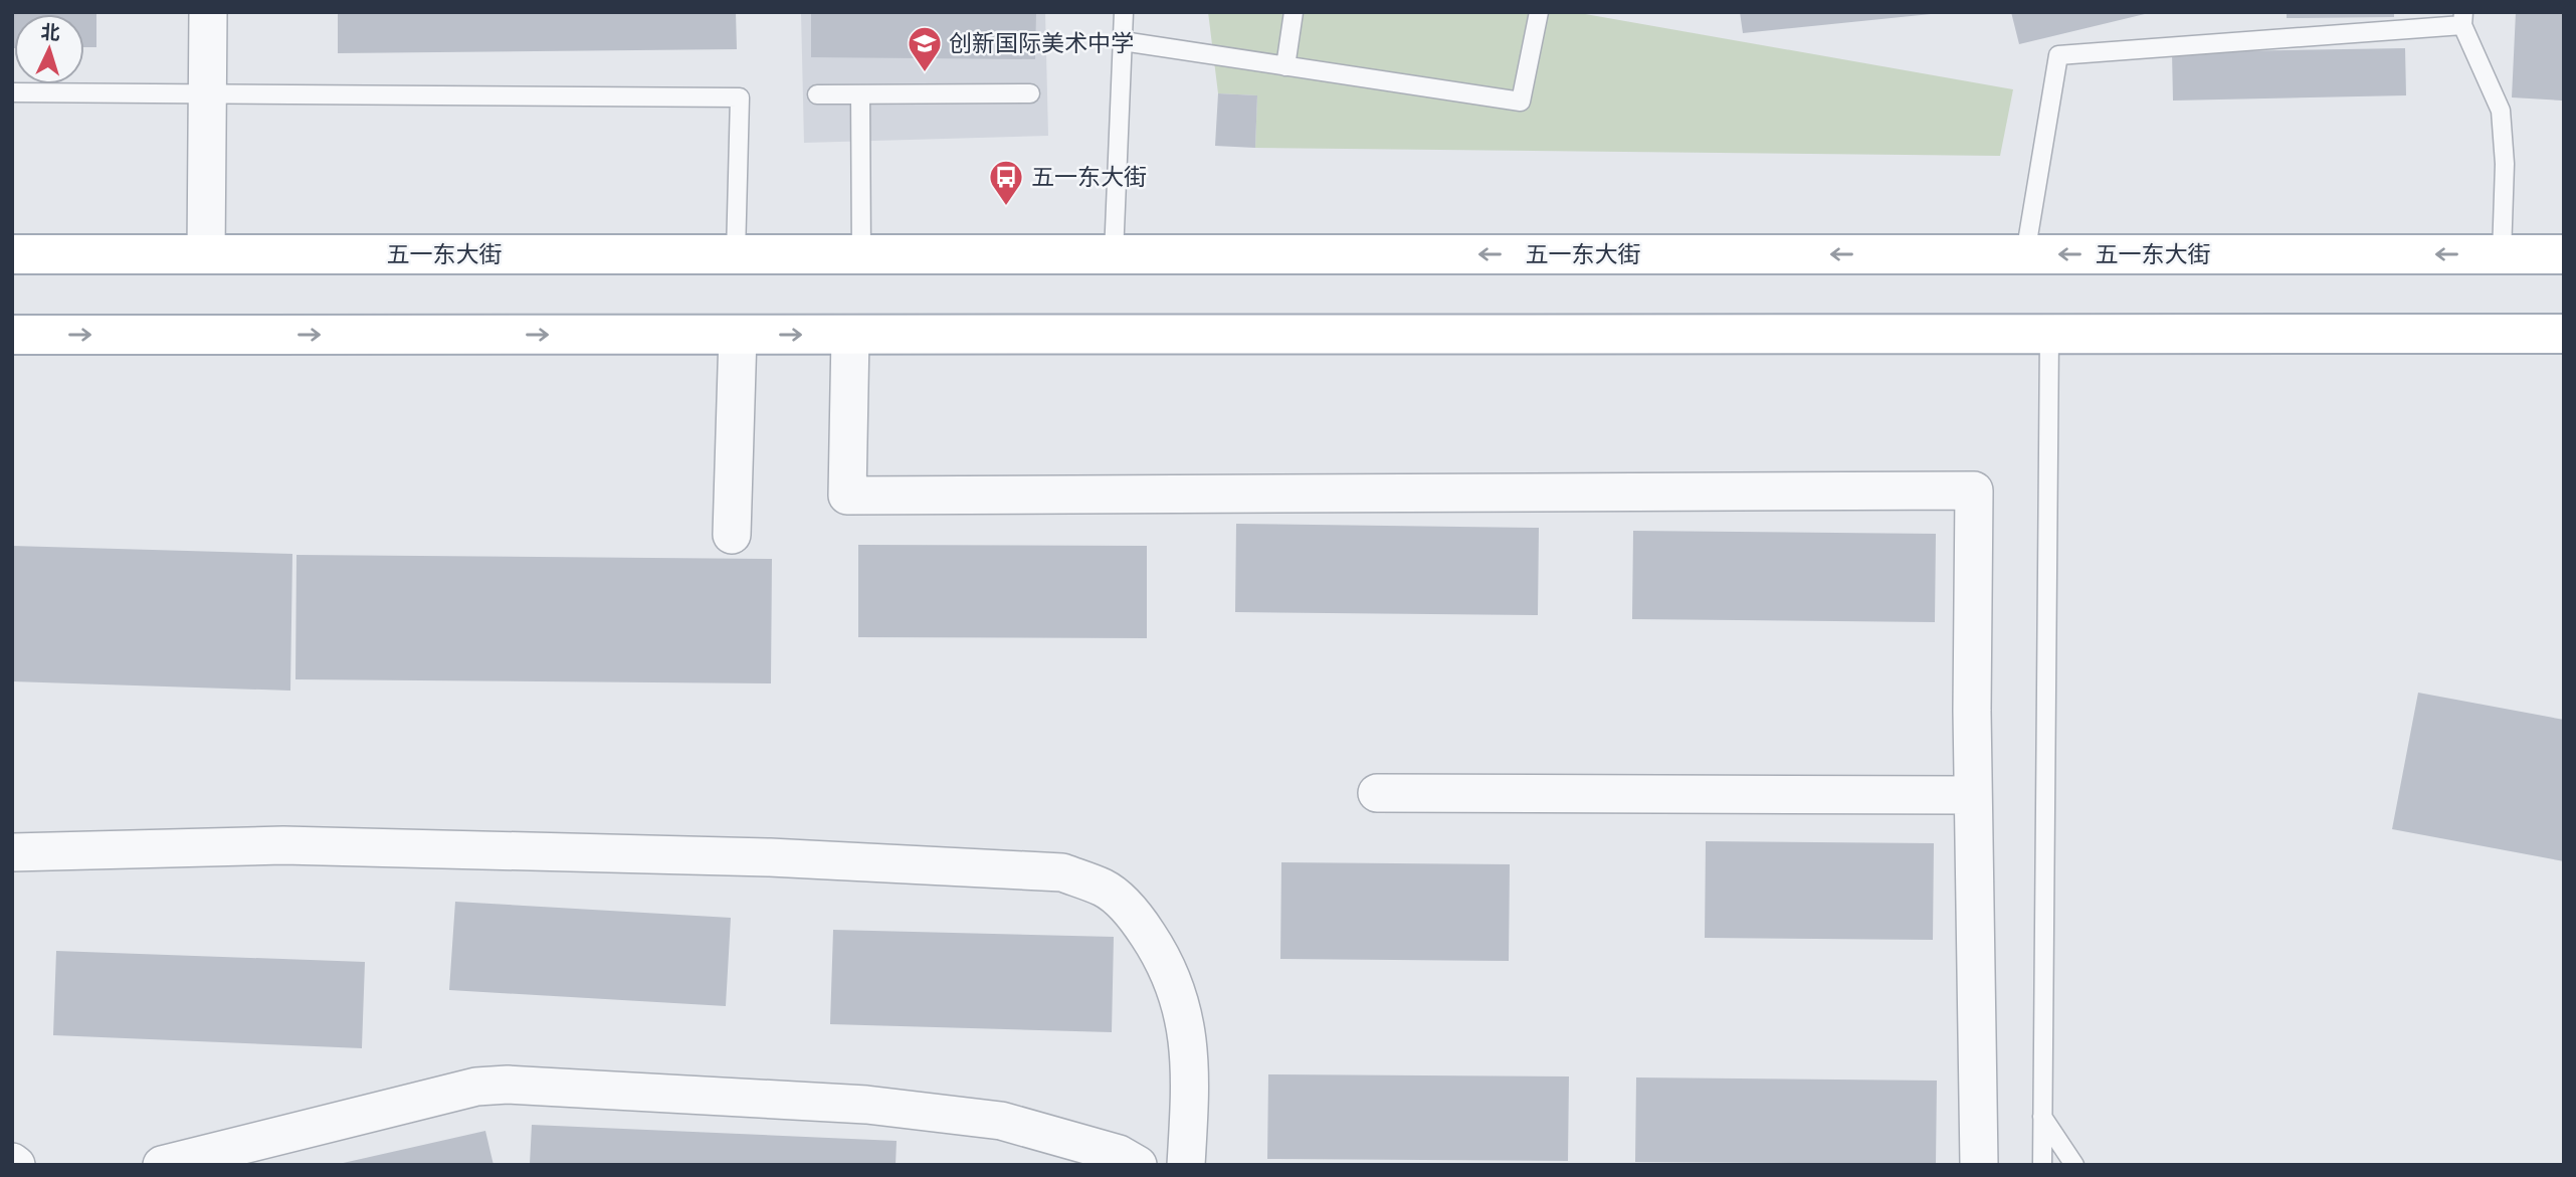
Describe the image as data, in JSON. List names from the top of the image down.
{
  "streets": {
    "main road": ["五一东大街"]
  },
  "places": {
    "school or university": ["创新国际美术中学"],
    "bus stop": ["五一东大街"]
  },
  "north": "top"
}
